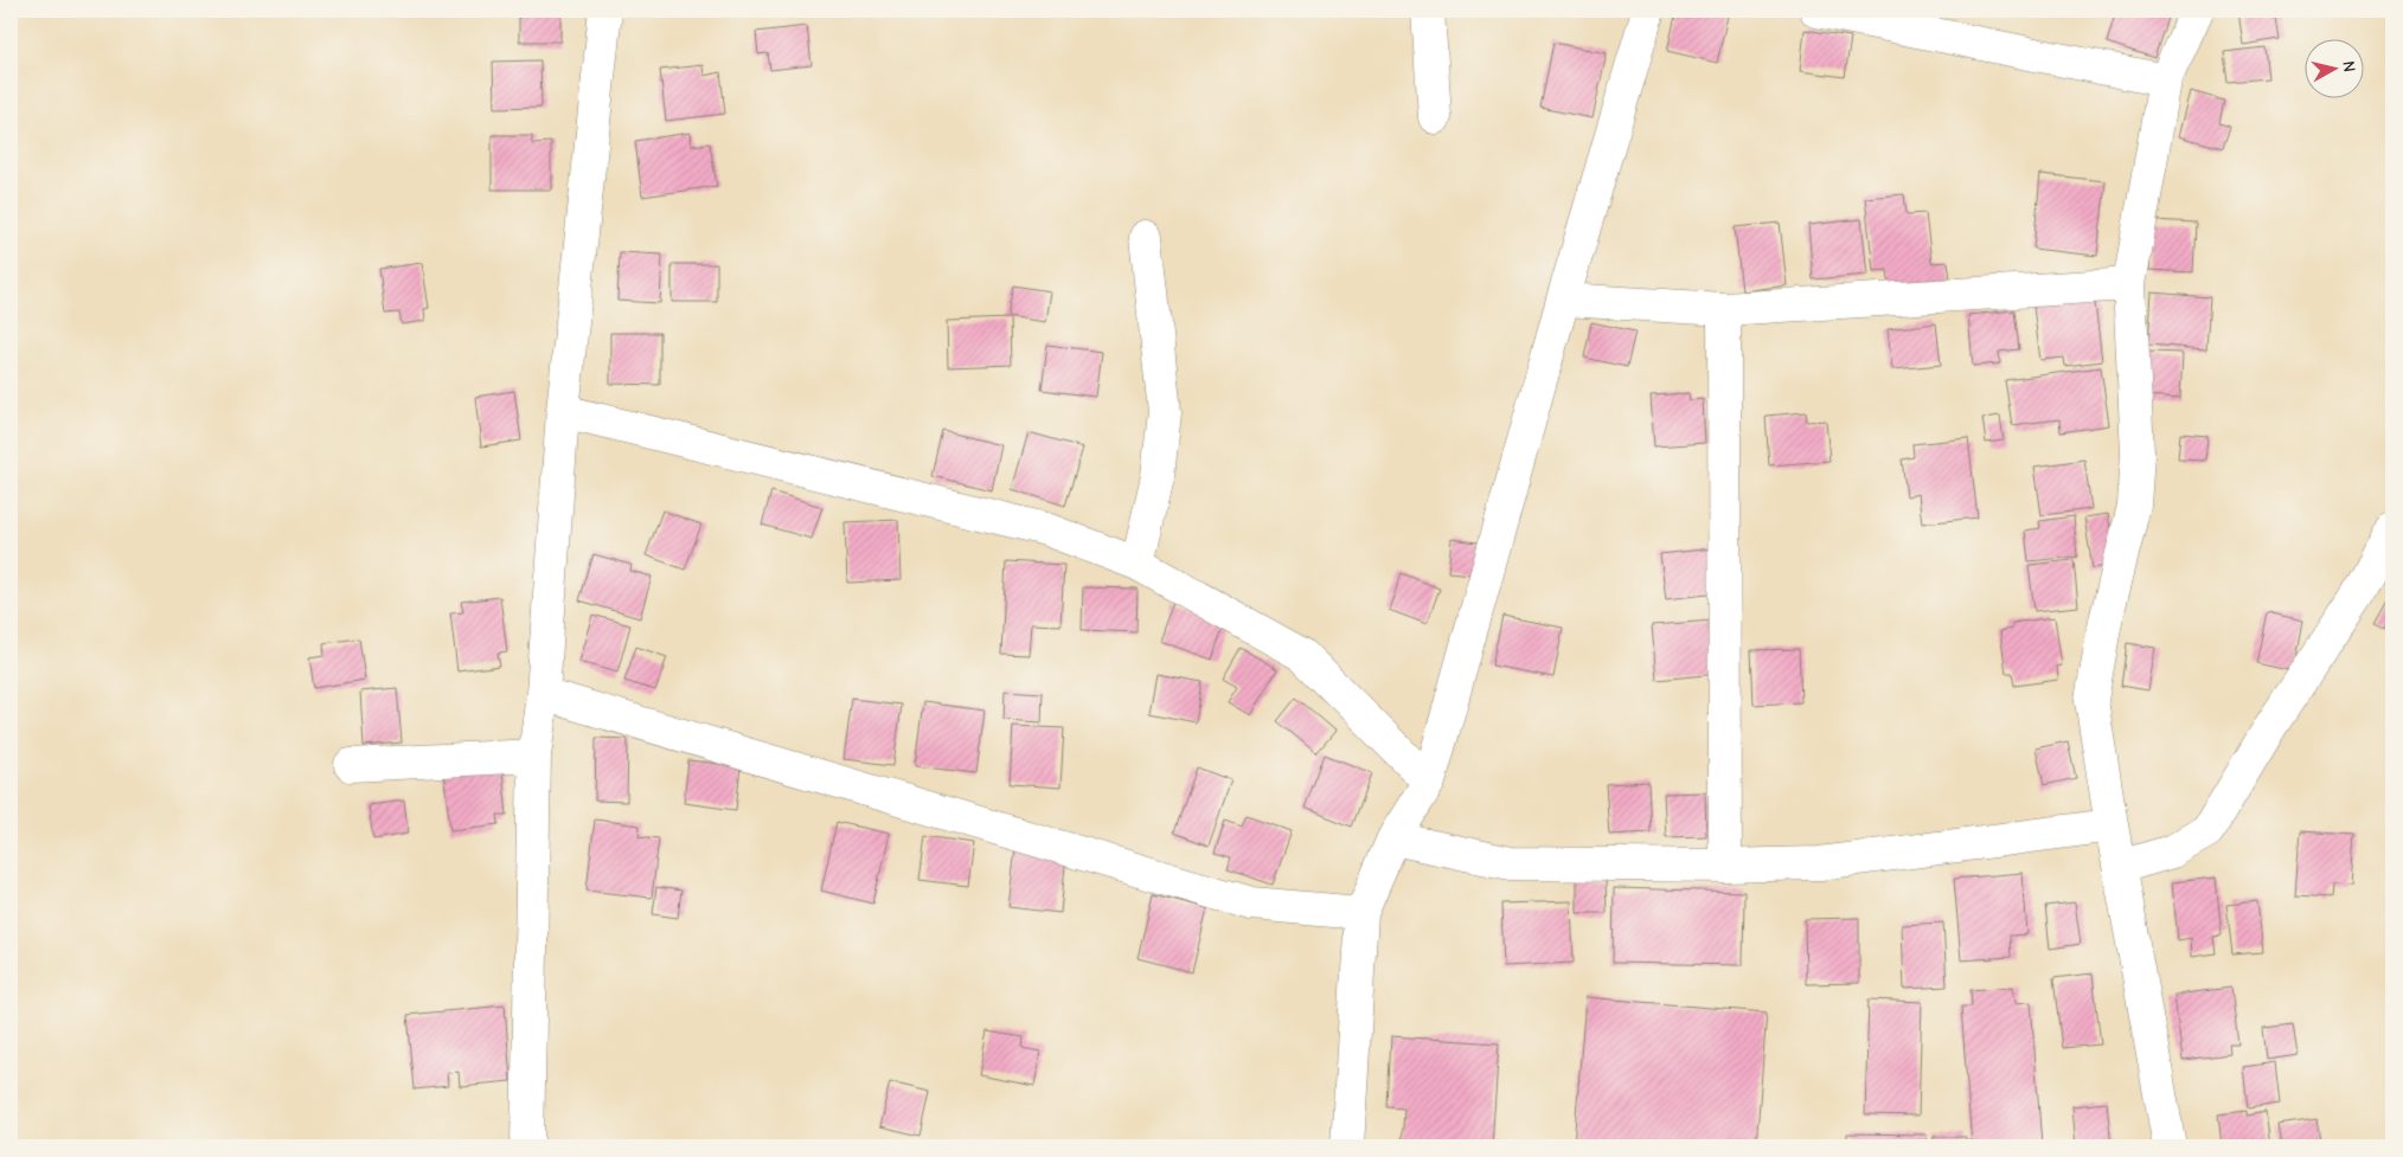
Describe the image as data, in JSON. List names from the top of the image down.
{
  "north": "right"
}
